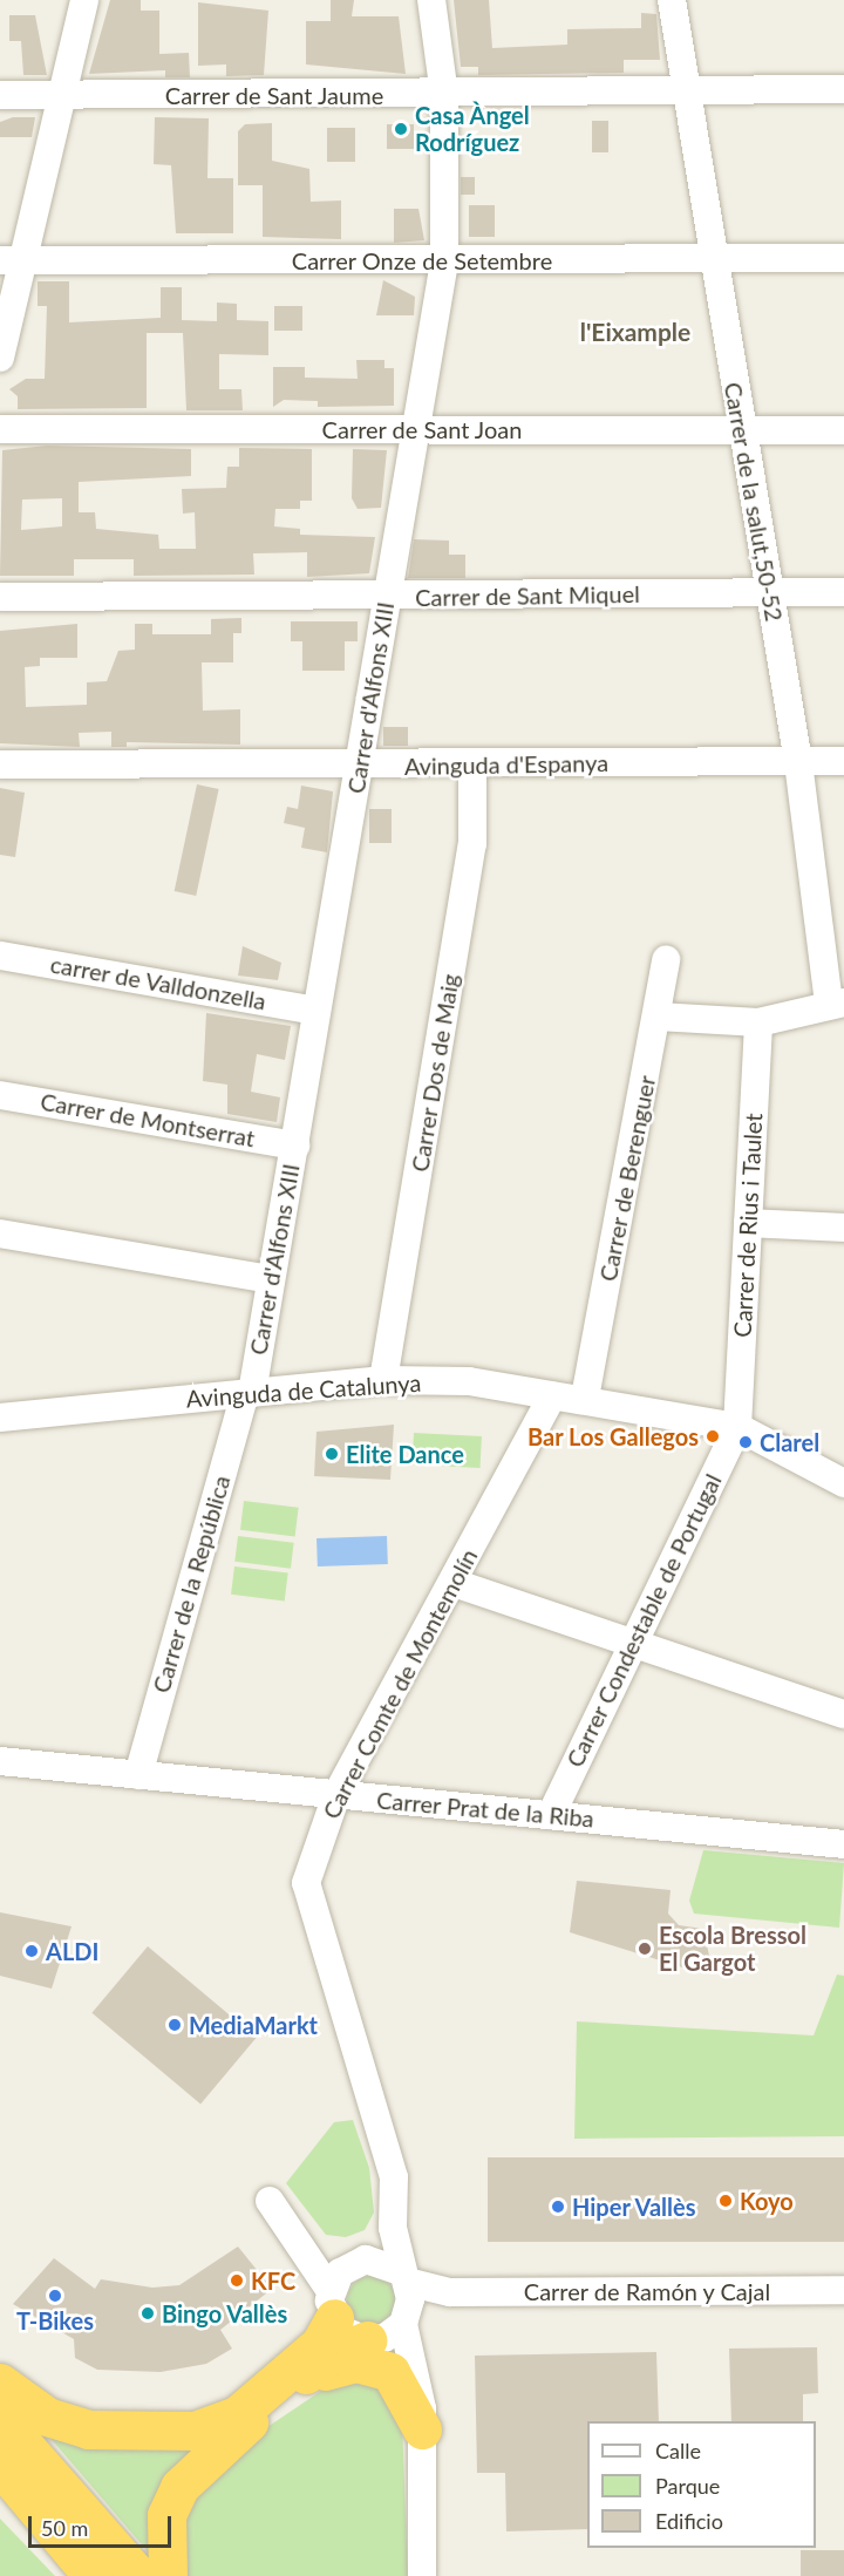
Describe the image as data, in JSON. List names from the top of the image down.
{
  "streets": {
    "street": [
      "Carrer de Sant Jaume",
      "Carrer Onze de Setembre",
      "Carrer de Sant Joan",
      "Carrer de la salut,50-52",
      "Carrer de Sant Miquel",
      "Carrer d'Alfons XIII",
      "Avinguda d'Espanya",
      "carrer de Valldonzella",
      "Carrer Dos de Maig",
      "Carrer de Montserrat",
      "Carrer de Berenguer",
      "Carrer de Rius i Taulet",
      "Avinguda de Catalunya",
      "Carrer de la República",
      "Carrer Condestable de Portugal",
      "Carrer Comte de Montemolín",
      "Carrer Prat de la Riba",
      "Carrer de Ramón y Cajal"
    ]
  },
  "crossings": [
    ["Carrer de Sant Jaume", "Carrer de la salut,50-52"],
    ["Carrer de Sant Jaume", "Carrer d'Alfons XIII"],
    ["Carrer Onze de Setembre", "Carrer de la salut,50-52"],
    ["Carrer Onze de Setembre", "Carrer d'Alfons XIII"],
    ["Carrer de Sant Joan", "Carrer de la salut,50-52"],
    ["Carrer de Sant Joan", "Carrer d'Alfons XIII"],
    ["Carrer de la salut,50-52", "Carrer de Sant Miquel"],
    ["Carrer de la salut,50-52", "Avinguda d'Espanya"],
    ["Carrer de Sant Miquel", "Carrer d'Alfons XIII"],
    ["Carrer d'Alfons XIII", "Avinguda d'Espanya"],
    ["Carrer d'Alfons XIII", "carrer de Valldonzella"],
    ["Carrer d'Alfons XIII", "Carrer de Montserrat"],
    ["Carrer d'Alfons XIII", "Avinguda de Catalunya"],
    ["Carrer d'Alfons XIII", "Carrer de la República"],
    ["Avinguda d'Espanya", "Carrer Dos de Maig"],
    ["Carrer Dos de Maig", "Avinguda de Catalunya"],
    ["Carrer de Berenguer", "Avinguda de Catalunya"],
    ["Carrer de Rius i Taulet", "Avinguda de Catalunya"],
    ["Carrer de Rius i Taulet", "Carrer Condestable de Portugal"],
    ["Avinguda de Catalunya", "Carrer de la República"],
    ["Avinguda de Catalunya", "Carrer Condestable de Portugal"],
    ["Avinguda de Catalunya", "Carrer Comte de Montemolín"],
    ["Carrer de la República", "Carrer Prat de la Riba"],
    ["Carrer Condestable de Portugal", "Carrer Prat de la Riba"],
    ["Carrer Comte de Montemolín", "Carrer Prat de la Riba"],
    ["Carrer Comte de Montemolín", "Carrer de Ramón y Cajal"]
  ],
  "districts": ["l'Eixample"],
  "places": [
    "Casa Àngel Rodríguez",
    "Bar Los Gallegos",
    "Clarel",
    "Elite Dance",
    "Escola Bressol El Gargot",
    "ALDI",
    "MediaMarkt",
    "Koyo",
    "Hiper Vallès",
    "KFC",
    "T-Bikes",
    "Bingo Vallès"
  ],
  "legend": ["Calle", "Parque", "Edificio"],
  "scale_bar": "50 m"
}
